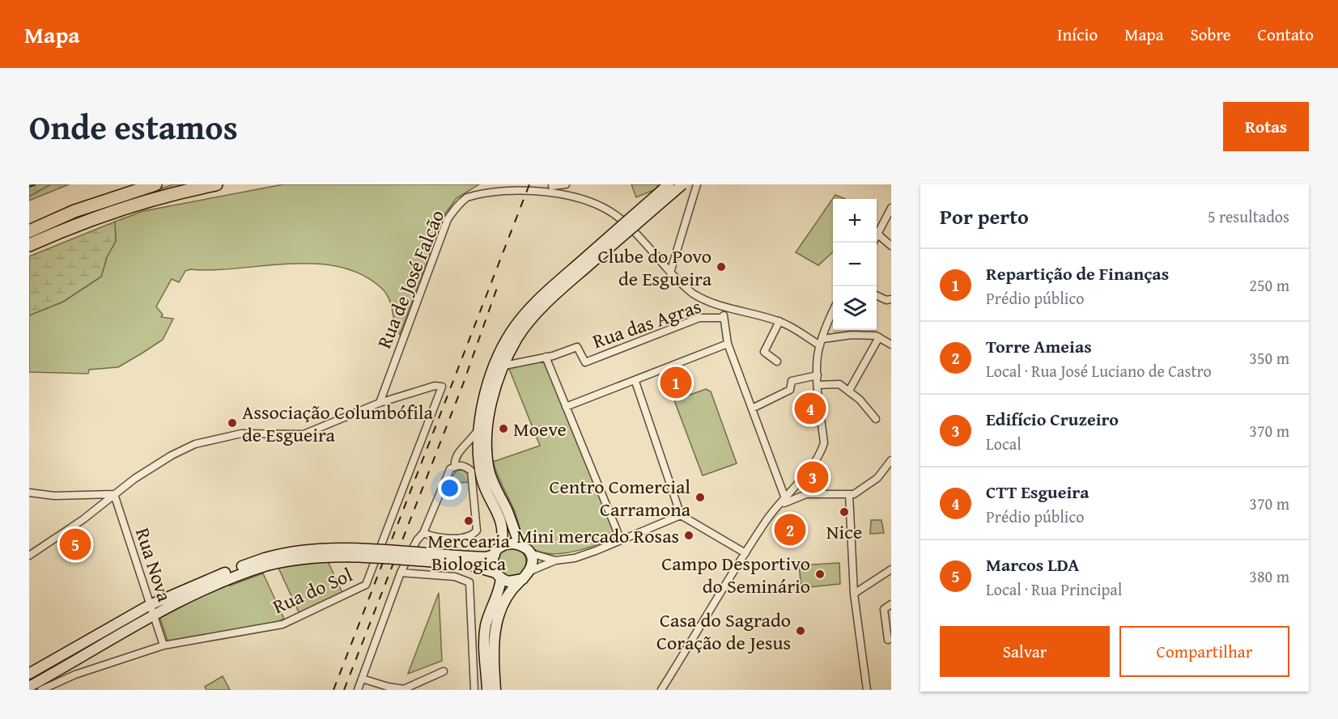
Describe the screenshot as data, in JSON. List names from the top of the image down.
{
  "streets": {
    "street": [
      "Rua de José Falcão",
      "Rua das Agras",
      "Rua Nova",
      "Rua do Sol"
    ]
  },
  "crossings": [
    ["Rua de José Falcão", "Rua do Sol"],
    ["Rua Nova", "Rua do Sol"]
  ],
  "places": [
    "Clube do Povo de Esgueira",
    "Associação Columbófila de Esgueira",
    "Moeve",
    "Centro Comercial Carramona",
    "Nice",
    "Mercearia Biologica",
    "Mini mercado Rosas",
    "Campo Desportivo do Seminário",
    "Casa do Sagrado Coração de Jesus"
  ],
  "page": {
    "header": "Mapa",
    "nav": [
      "Início",
      "Mapa",
      "Sobre",
      "Contato"
    ],
    "title": "Onde estamos",
    "buttons": [
      "Rotas",
      ["Salvar", "Compartilhar"]
    ],
    "heading": ["Por perto", "5 resultados"],
    "map_buttons": ["+", "−"],
    "list": [
      {
        "mark": "1",
        "name": "Repartição de Finanças",
        "note": "Prédio público",
        "value": "250 m"
      },
      {
        "mark": "2",
        "name": "Torre Ameias",
        "note": "Local · Rua José Luciano de Castro",
        "value": "350 m"
      },
      {
        "mark": "3",
        "name": "Edifício Cruzeiro",
        "note": "Local",
        "value": "370 m"
      },
      {
        "mark": "4",
        "name": "CTT Esgueira",
        "note": "Prédio público",
        "value": "370 m"
      },
      {
        "mark": "5",
        "name": "Marcos LDA",
        "note": "Local · Rua Principal",
        "value": "380 m"
      }
    ],
    "pins": [
      "1",
      "4",
      "3",
      "2",
      "5"
    ]
  }
}
